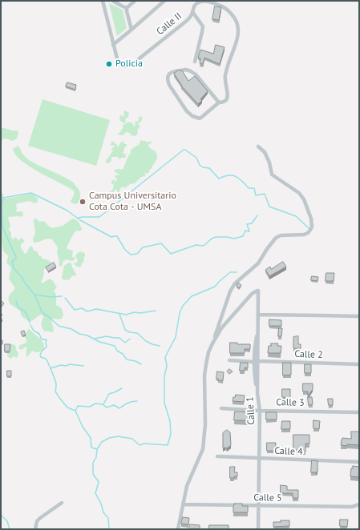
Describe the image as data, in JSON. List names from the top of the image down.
{
  "streets": {
    "street": [
      "Calle II",
      "Calle 2",
      "Calle 3",
      "Calle 1",
      "Calle 4",
      "Calle 5"
    ]
  },
  "crossings": [
    ["Calle 2", "Calle 1"],
    ["Calle 3", "Calle 1"],
    ["Calle 1", "Calle 4"],
    ["Calle 1", "Calle 5"]
  ],
  "places": ["Policia", "Campus Universitario Cota Cota - UMSA"]
}
